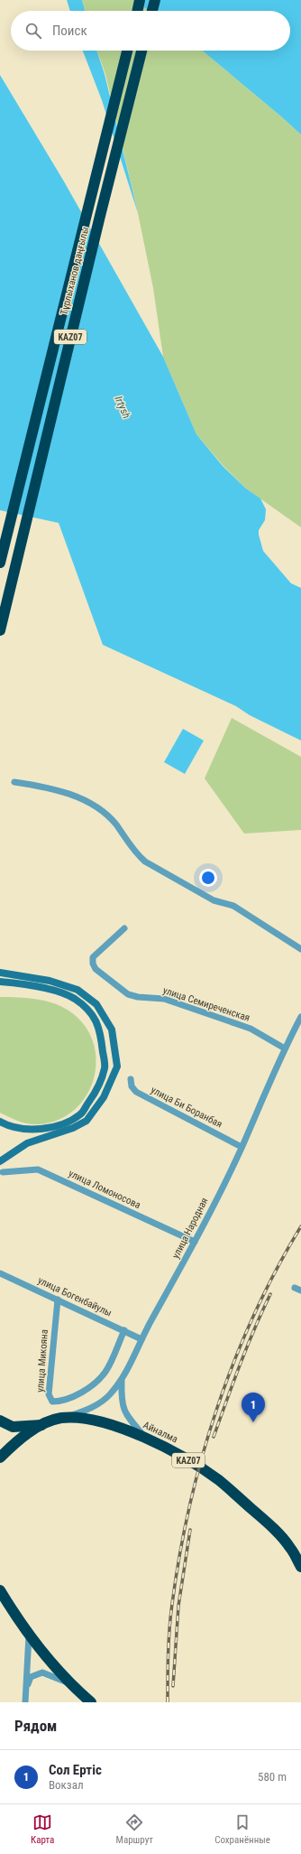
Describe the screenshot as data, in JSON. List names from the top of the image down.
{
  "streets": {
    "highway": ["Тұрлыханов даңғылы", "KAZ07", "Айналма"],
    "street": [
      "улица Семиреченская",
      "улица Би Боранбая",
      "улица Ломоносова",
      "улица Народная",
      "улица Богенбайулы",
      "улица Микояна"
    ]
  },
  "crossings": [
    ["KAZ07", "Айналма"],
    ["улица Семиреченская", "улица Народная"],
    ["улица Би Боранбая", "улица Народная"],
    ["улица Ломоносова", "улица Народная"],
    ["улица Народная", "улица Богенбайулы"],
    ["улица Народная", "Айналма"],
    ["улица Богенбайулы", "улица Микояна"]
  ],
  "water": ["Irtysh"],
  "page": {
    "search": "Поиск",
    "pins": "1",
    "heading": "Рядом",
    "list": [
      {
        "mark": "1",
        "name": "Сол Ертіс",
        "note": "Вокзал",
        "value": "580 m"
      }
    ],
    "nav": ["Карта", "Маршрут", "Сохранённые"]
  }
}
